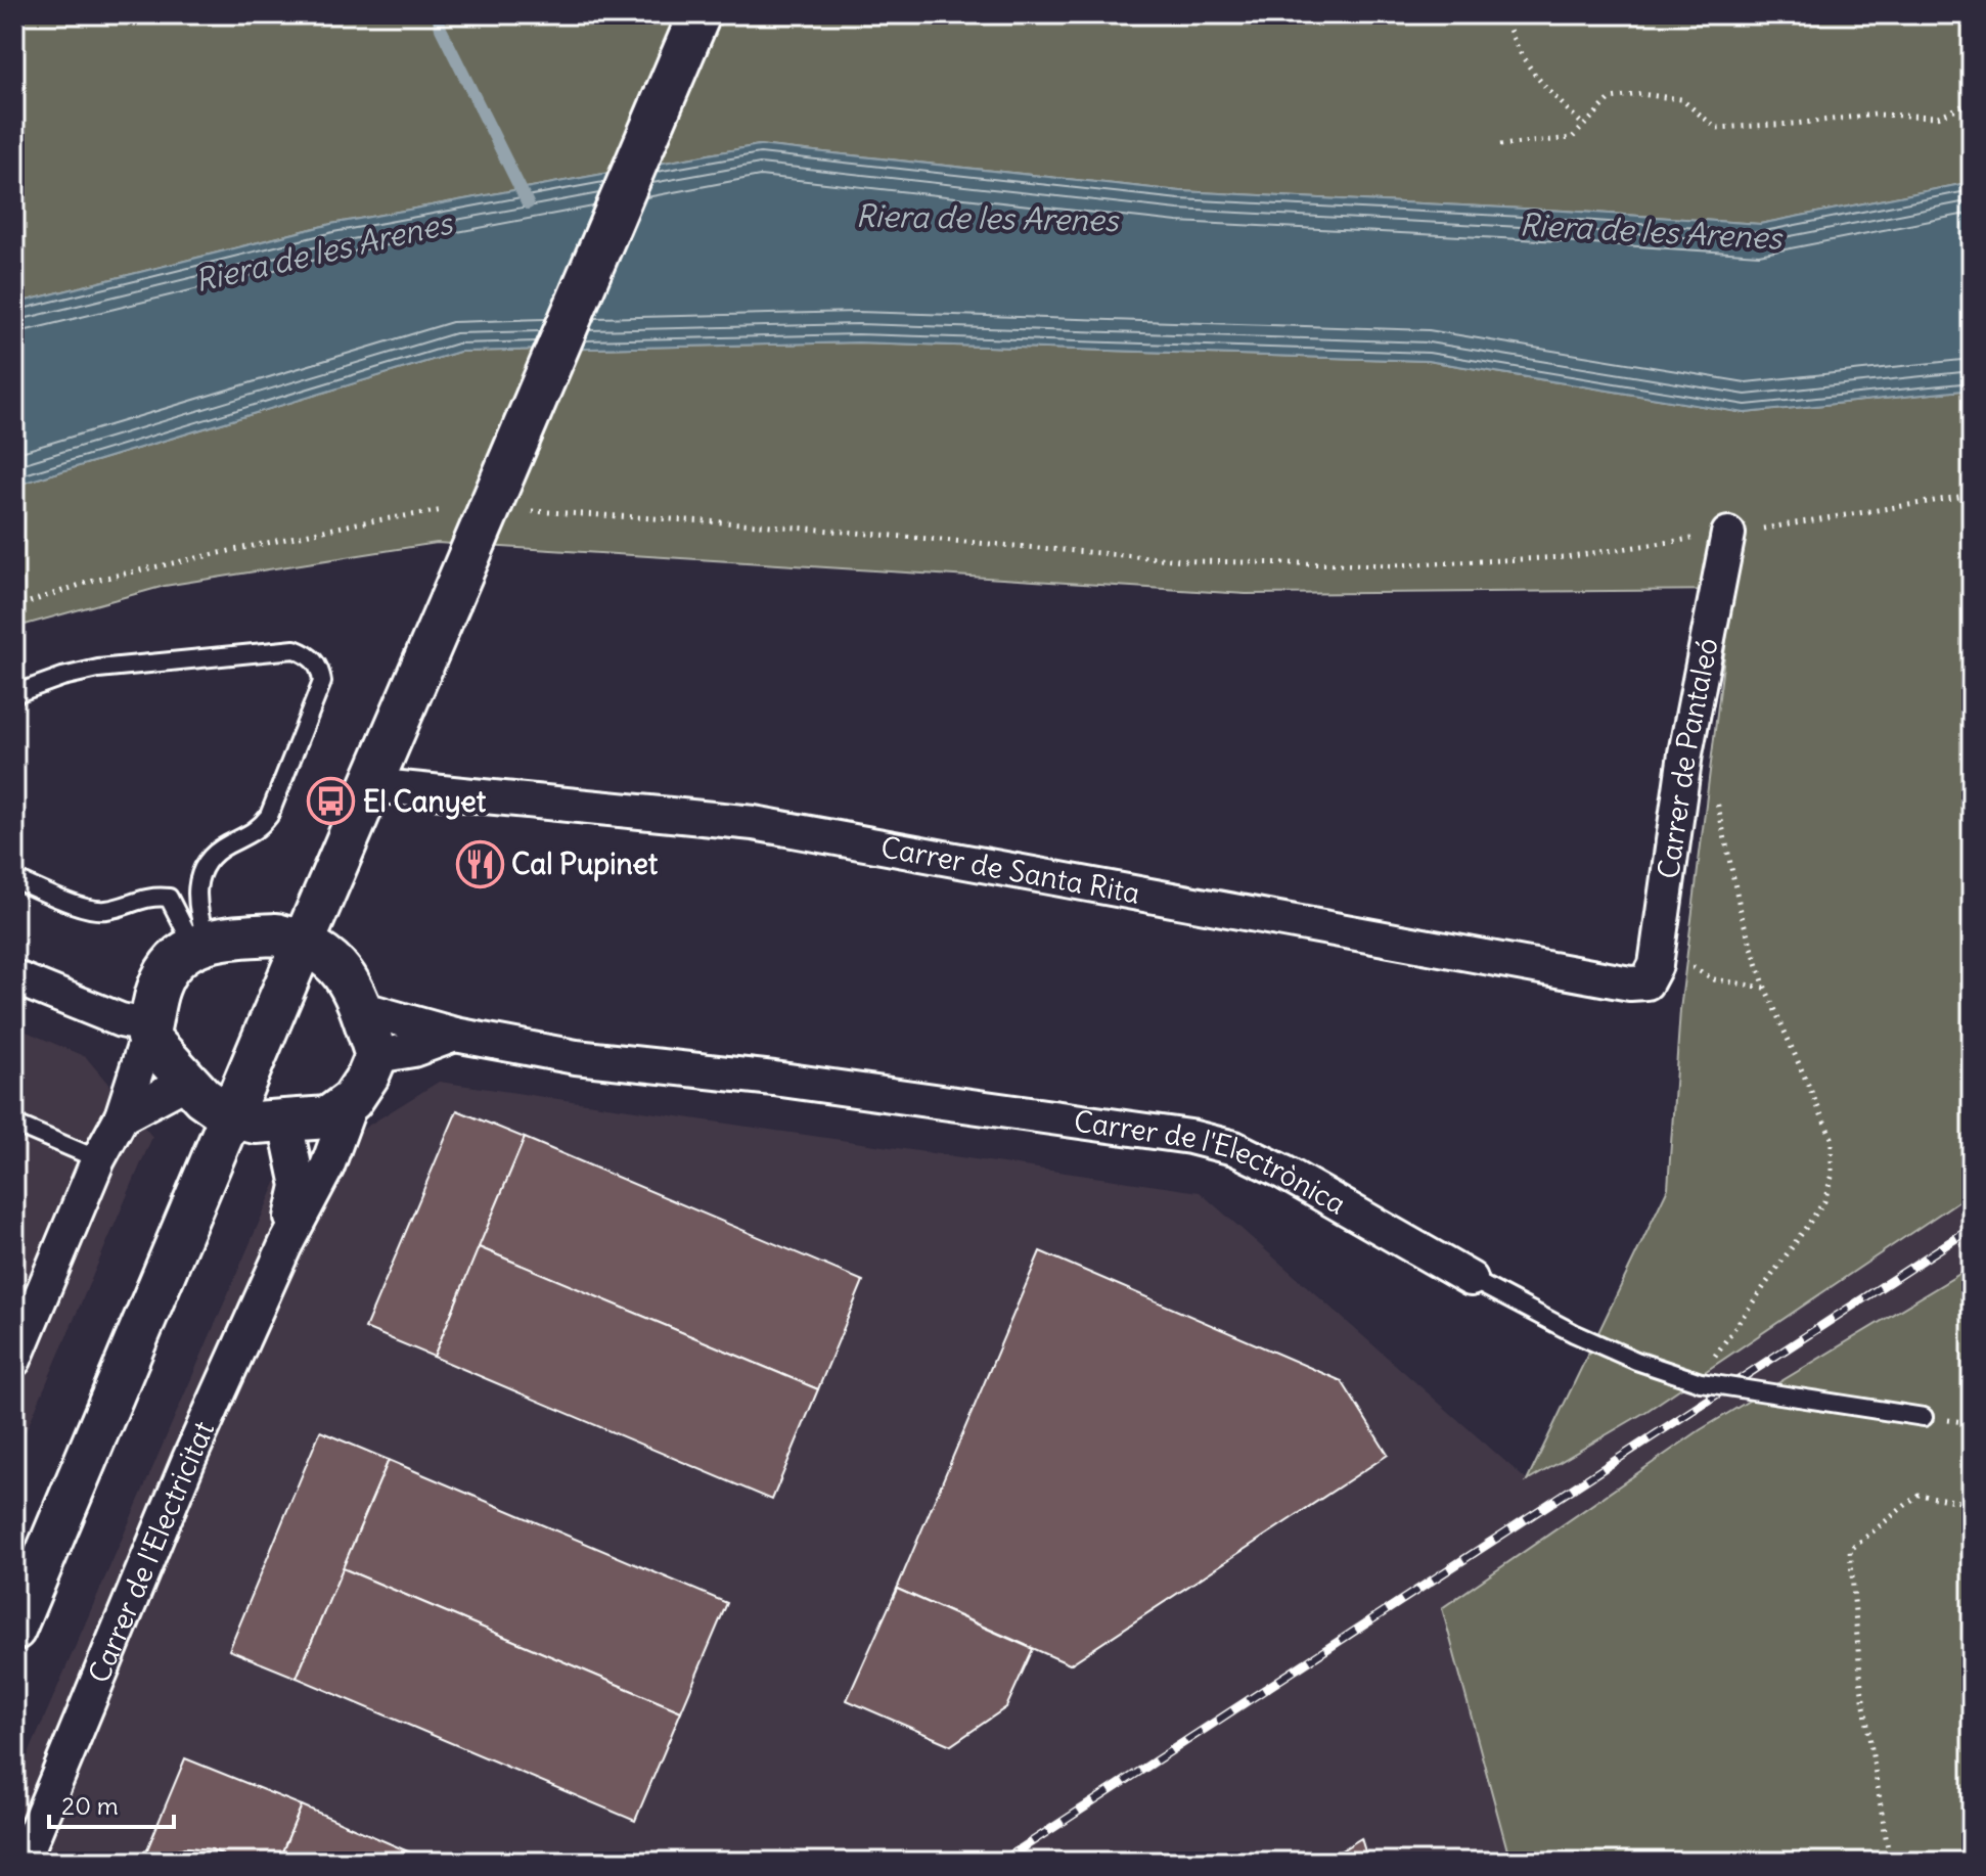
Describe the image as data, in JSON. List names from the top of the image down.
{
  "streets": {
    "street": [
      "Carrer de Pantaleó",
      "Carrer de Santa Rita",
      "Carrer de l'Electrònica",
      "Carrer de l'Electricitat"
    ]
  },
  "crossings": [
    ["Carrer de Pantaleó", "Carrer de Santa Rita"]
  ],
  "water": ["Riera de les Arenes"],
  "places": {
    "bus stop": ["El Canyet"],
    "restaurant": ["Cal Pupinet"]
  },
  "scale_bar": "20 m"
}
